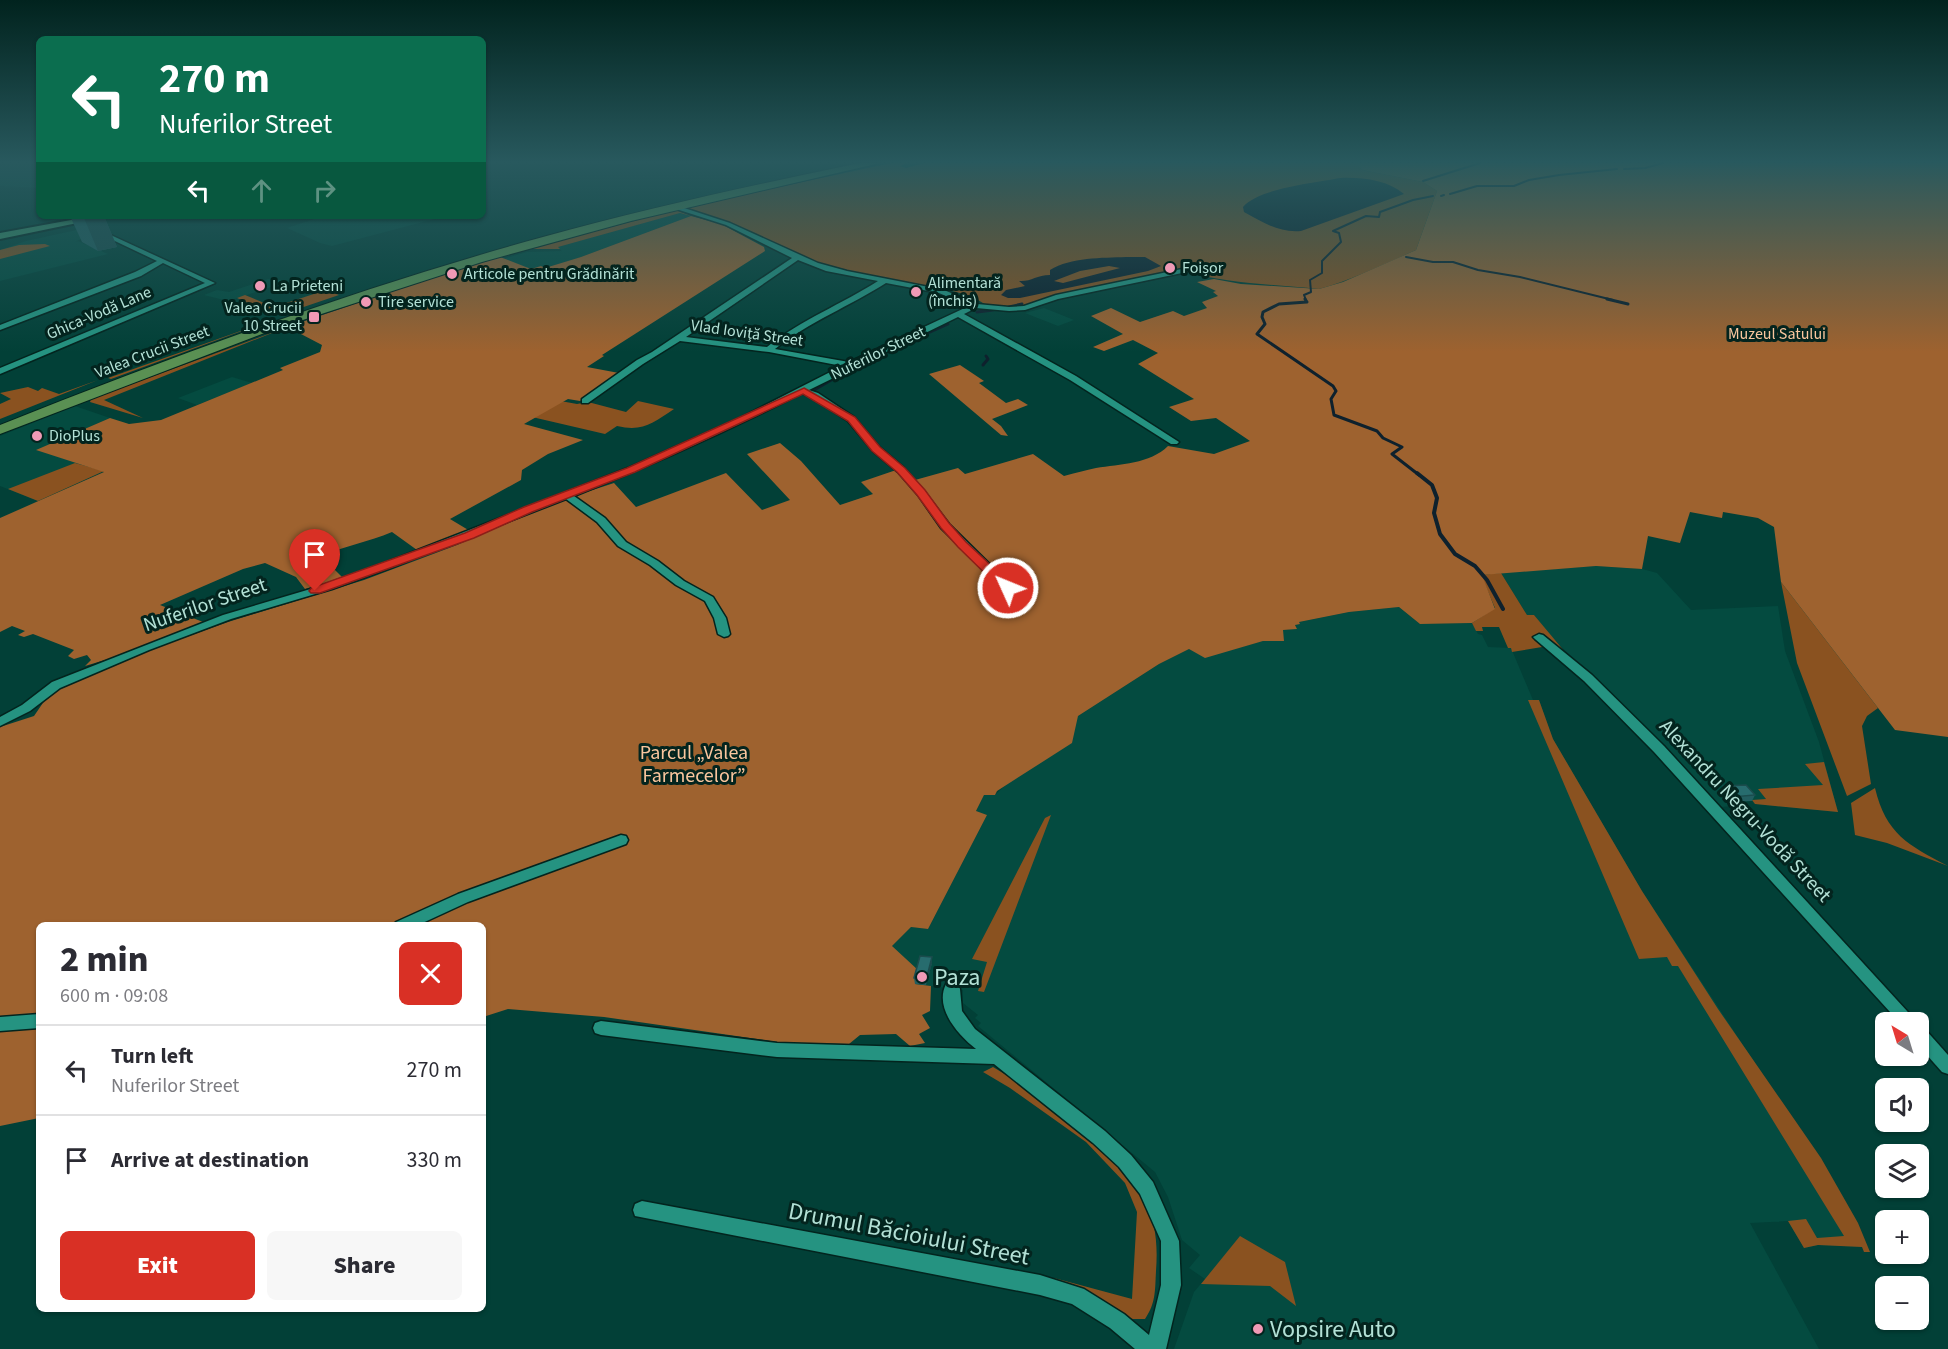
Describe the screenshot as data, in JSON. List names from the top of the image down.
{
  "streets": {
    "main road": ["Valea Crucii Street"],
    "street": [
      "Ghica-Vodă Lane",
      "Vlad Ioviță Street",
      "Nuferilor Street",
      "Alexandru Negru-Vodă Street",
      "Drumul Băcioiului Street"
    ]
  },
  "crossings": [
    ["Vlad Ioviță Street", "Nuferilor Street"]
  ],
  "parks": ["Muzeul Satului", "Parcul „Valea Farmecelor”"],
  "places": {
    "other": [
      "Foișor",
      "Articole pentru Grădinărit",
      "La Prieteni",
      "Alimentară (închis)",
      "Tire service",
      "DioPlus",
      "Paza",
      "Vopsire Auto"
    ],
    "transit": ["Valea Crucii 10 Street"]
  },
  "north": "top left",
  "page": {
    "turn": ["270 m", "Nuferilor Street"],
    "heading": ["2 min", "600 m · 09:08"],
    "map_buttons": ["+", "−"],
    "list": [
      {
        "name": "Turn left",
        "note": "Nuferilor Street",
        "value": "270 m"
      },
      {
        "name": "Arrive at destination",
        "value": "330 m"
      }
    ],
    "buttons": ["Exit", "Share"]
  }
}
